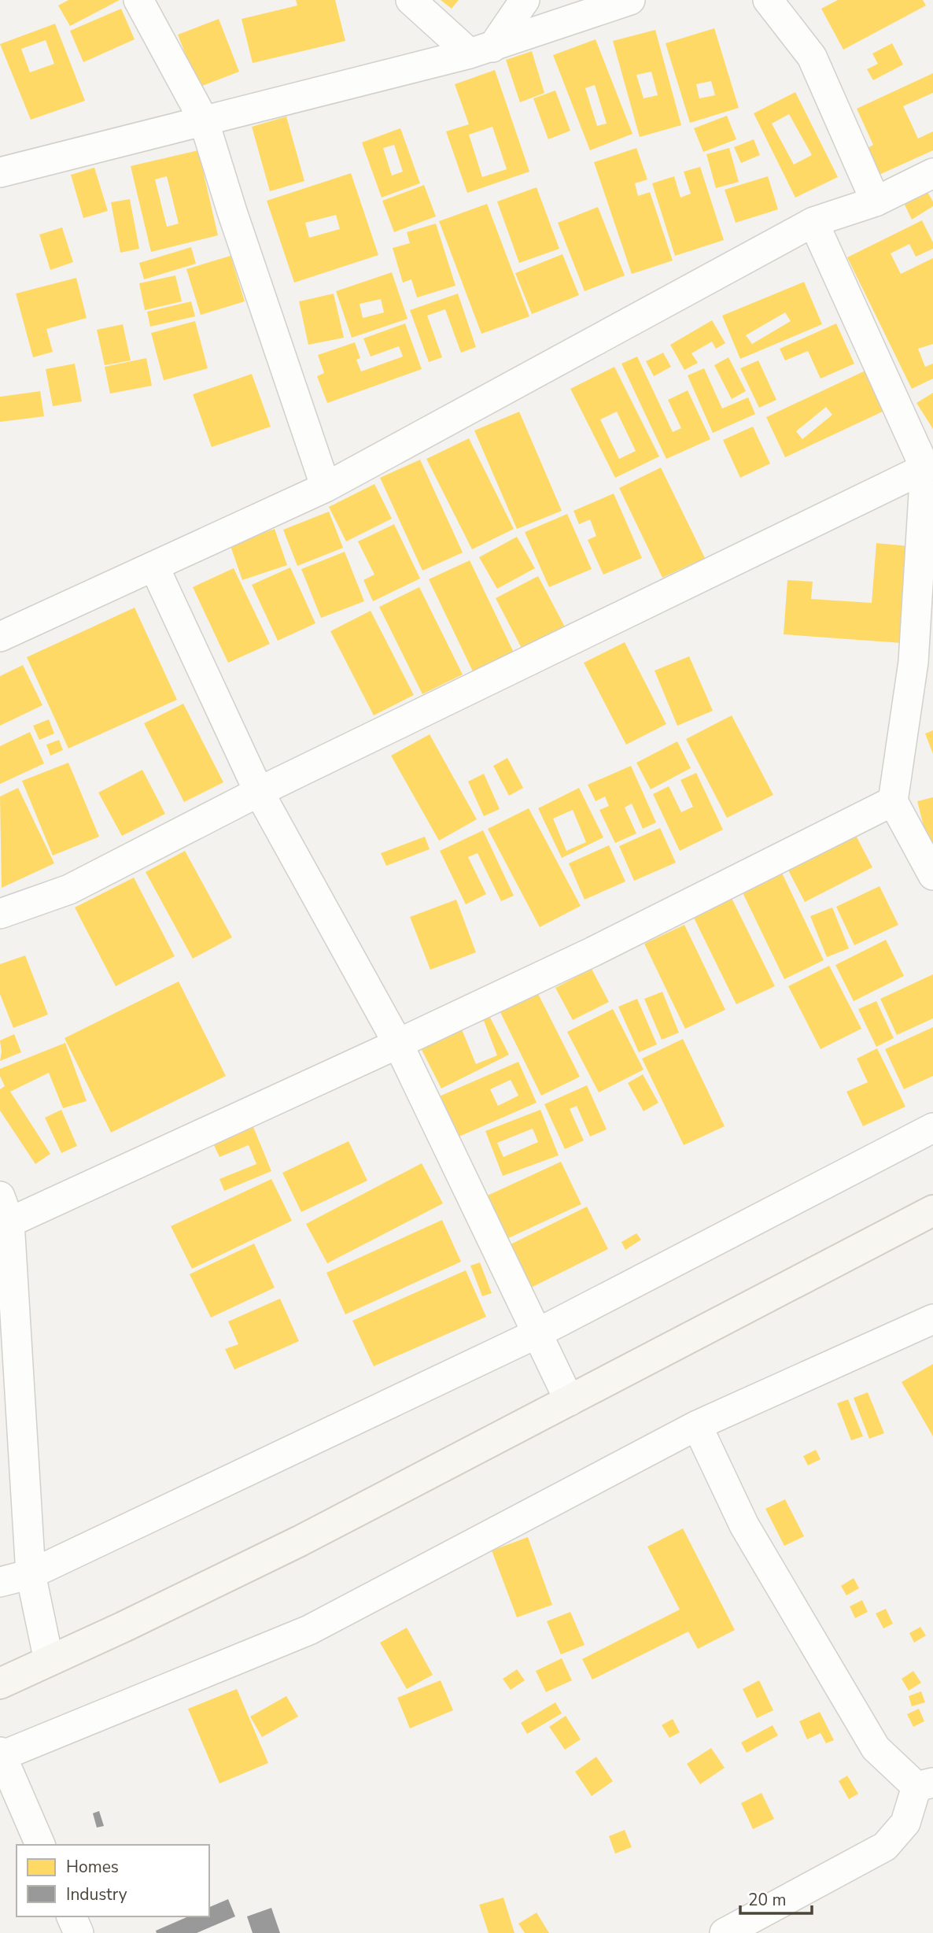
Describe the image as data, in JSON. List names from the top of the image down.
{
  "legend": ["Homes", "Industry"],
  "scale_bar": "20 m"
}
